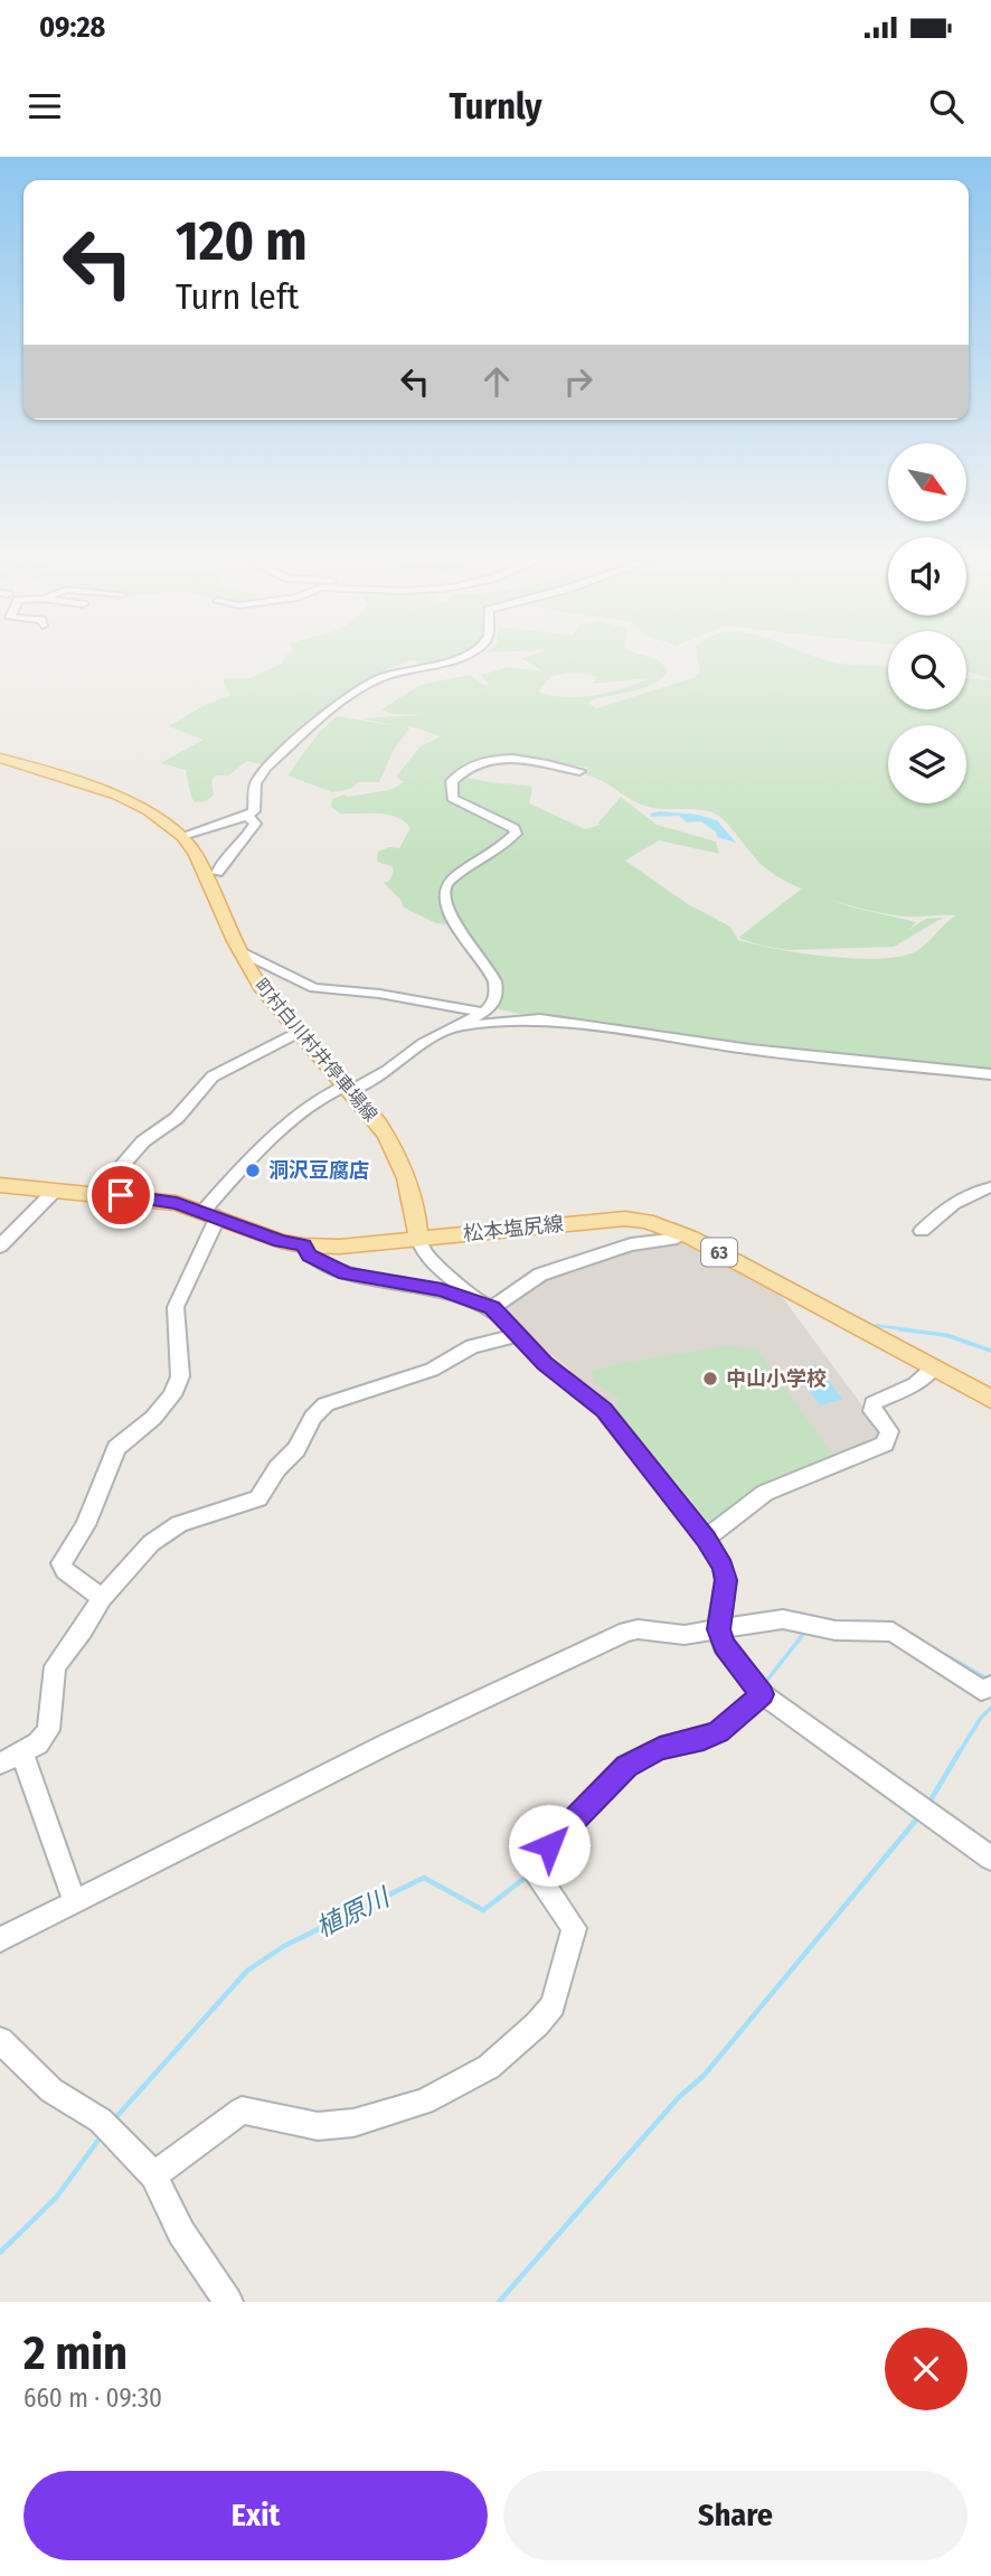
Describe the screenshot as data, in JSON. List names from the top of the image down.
{
  "streets": {
    "main road": ["町村白川村井停車場線", "松本塩尻線", "63"]
  },
  "crossings": [
    ["町村白川村井停車場線", "松本塩尻線"]
  ],
  "water": ["植原川"],
  "places": ["洞沢豆腐店", "中山小学校"],
  "north": "bottom right",
  "page": {
    "status": "09:28",
    "header": "Turnly",
    "turn": ["120 m", "Turn left"],
    "heading": ["2 min", "660 m · 09:30"],
    "buttons": ["Exit", "Share"]
  }
}
